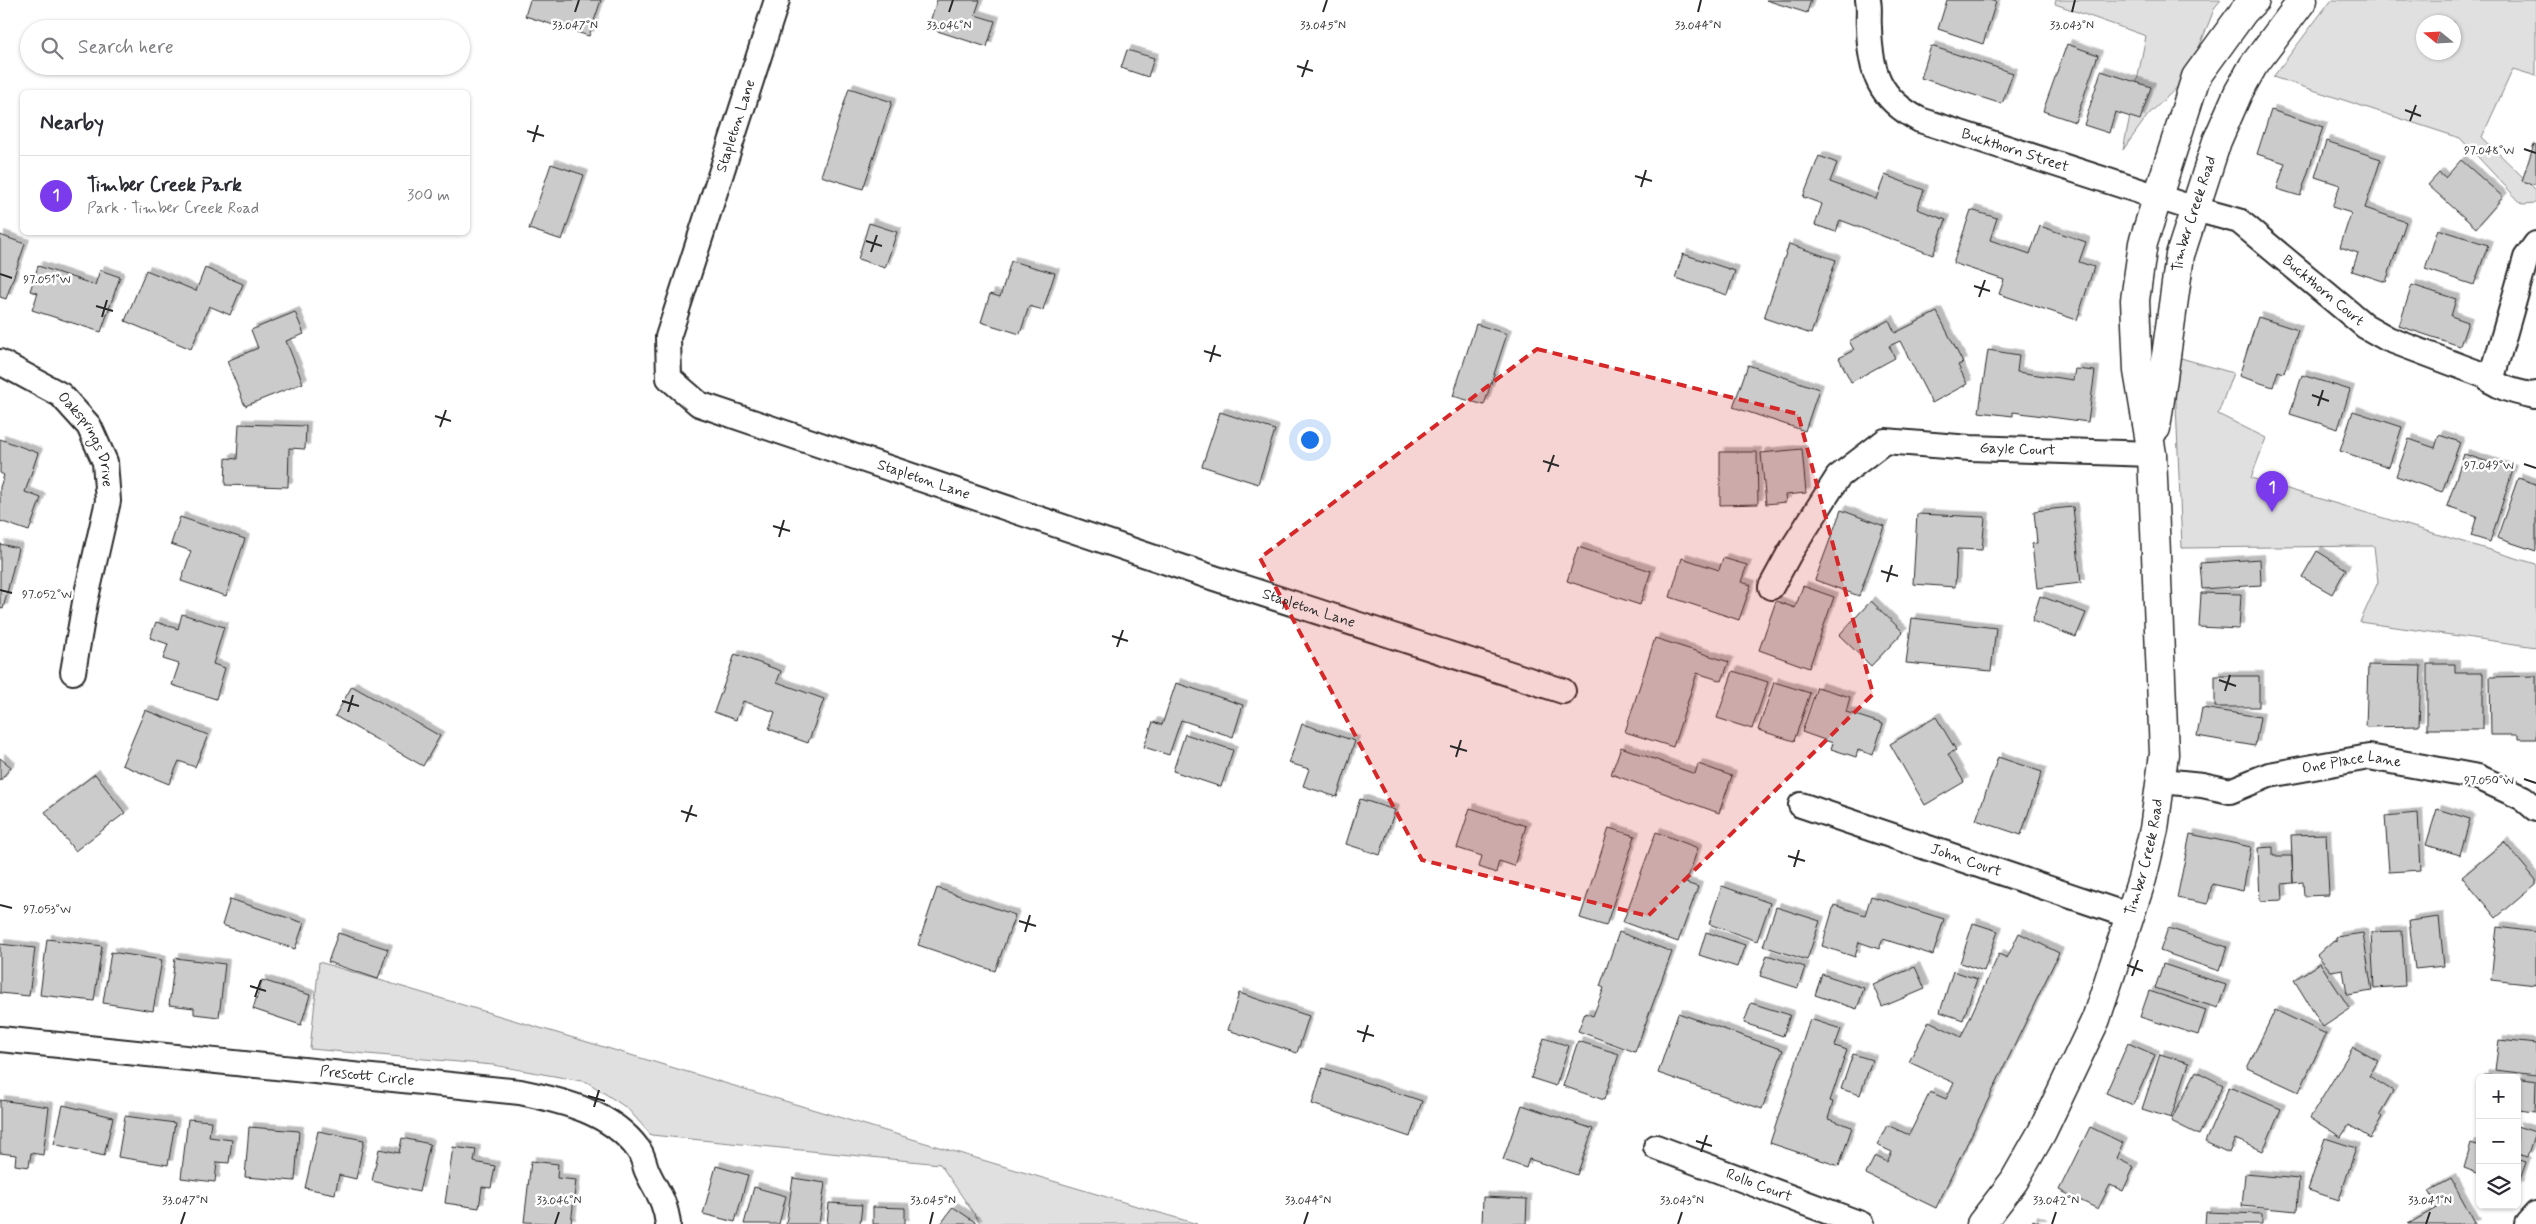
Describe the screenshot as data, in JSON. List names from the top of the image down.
{
  "streets": {
    "street": [
      "Stapleton Lane",
      "Buckthorn Street",
      "Timber Creek Road",
      "Buckthorn Court",
      "Oaksprings Drive",
      "Gayle Court",
      "One Place Lane",
      "John Court",
      "Prescott Circle",
      "Rollo Court"
    ]
  },
  "crossings": [
    ["Buckthorn Street", "Timber Creek Road"],
    ["Buckthorn Street", "Buckthorn Court"],
    ["Timber Creek Road", "Buckthorn Court"],
    ["Timber Creek Road", "Gayle Court"],
    ["Timber Creek Road", "One Place Lane"],
    ["Timber Creek Road", "John Court"]
  ],
  "north": "left",
  "page": {
    "search": "Search here",
    "heading": "Nearby",
    "list": [
      {
        "mark": "1",
        "name": "Timber Creek Park",
        "note": "Park · Timber Creek Road",
        "value": "300 m"
      }
    ],
    "pins": "1",
    "map_buttons": ["+", "−"]
  },
  "coordinates": [
    "33.047°N",
    "33.046°N",
    "33.045°N",
    "33.044°N",
    "33.043°N",
    "97.048°W",
    "97.051°W",
    "97.049°W",
    "97.052°W",
    "97.050°W",
    "97.053°W",
    "33.042°N",
    "33.041°N"
  ]
}
